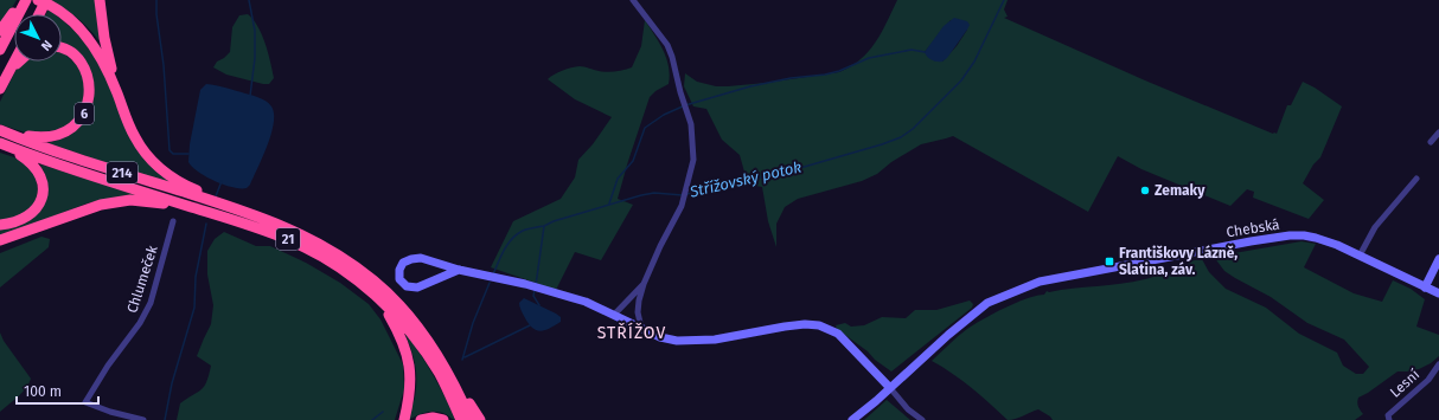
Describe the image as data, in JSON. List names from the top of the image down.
{
  "streets": {
    "highway": ["6", "214", "21"],
    "street": ["Chebská", "Chlumeček", "Lesní"]
  },
  "crossings": [
    ["6", "214"],
    ["214", "21"]
  ],
  "districts": ["STŘÍŽOV"],
  "water": ["Střížovský potok"],
  "places": {
    "other": ["Zemaky"],
    "transit": ["Františkovy Lázně, Slatina, záv."]
  },
  "scale_bar": "100 m",
  "north": "bottom right"
}
